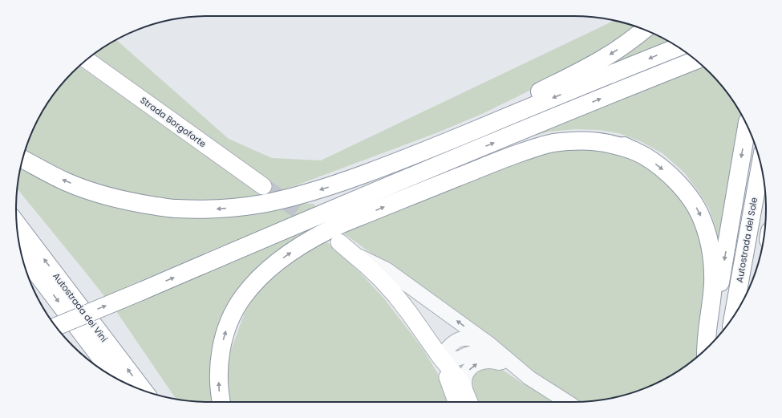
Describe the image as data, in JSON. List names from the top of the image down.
{
  "streets": {
    "highway": ["Autostrada del Sole", "Autostrada dei Vini"],
    "main road": ["Strada Borgoforte"]
  }
}
